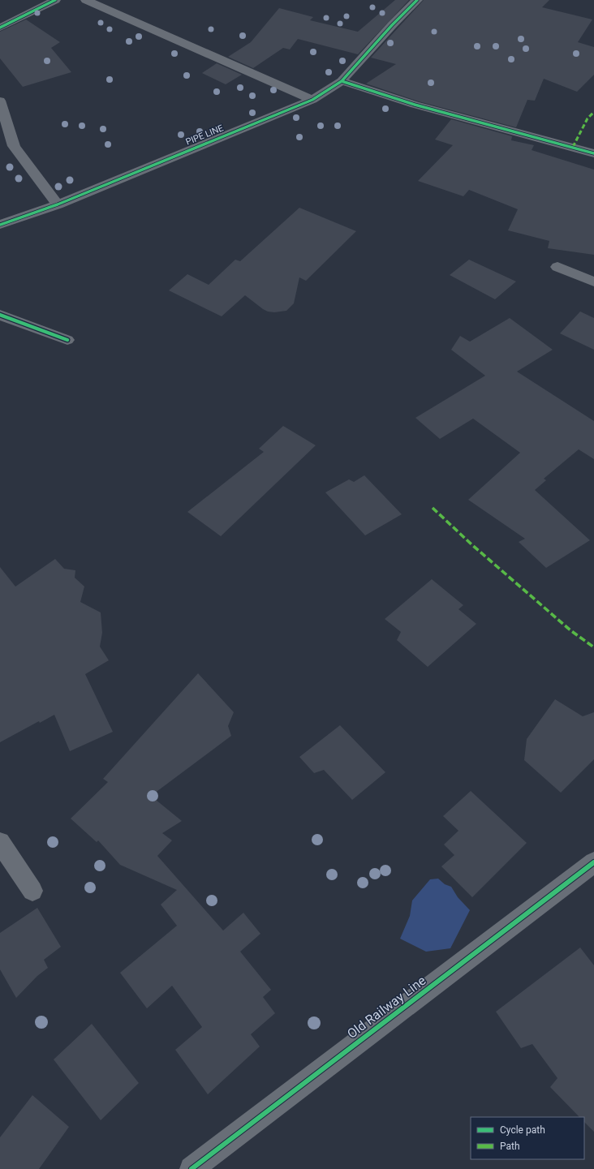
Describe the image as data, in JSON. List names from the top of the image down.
{
  "streets": {
    "street": ["PIPE LINE", "Old Railway Line"]
  },
  "legend": ["Cycle path", "Path"]
}
